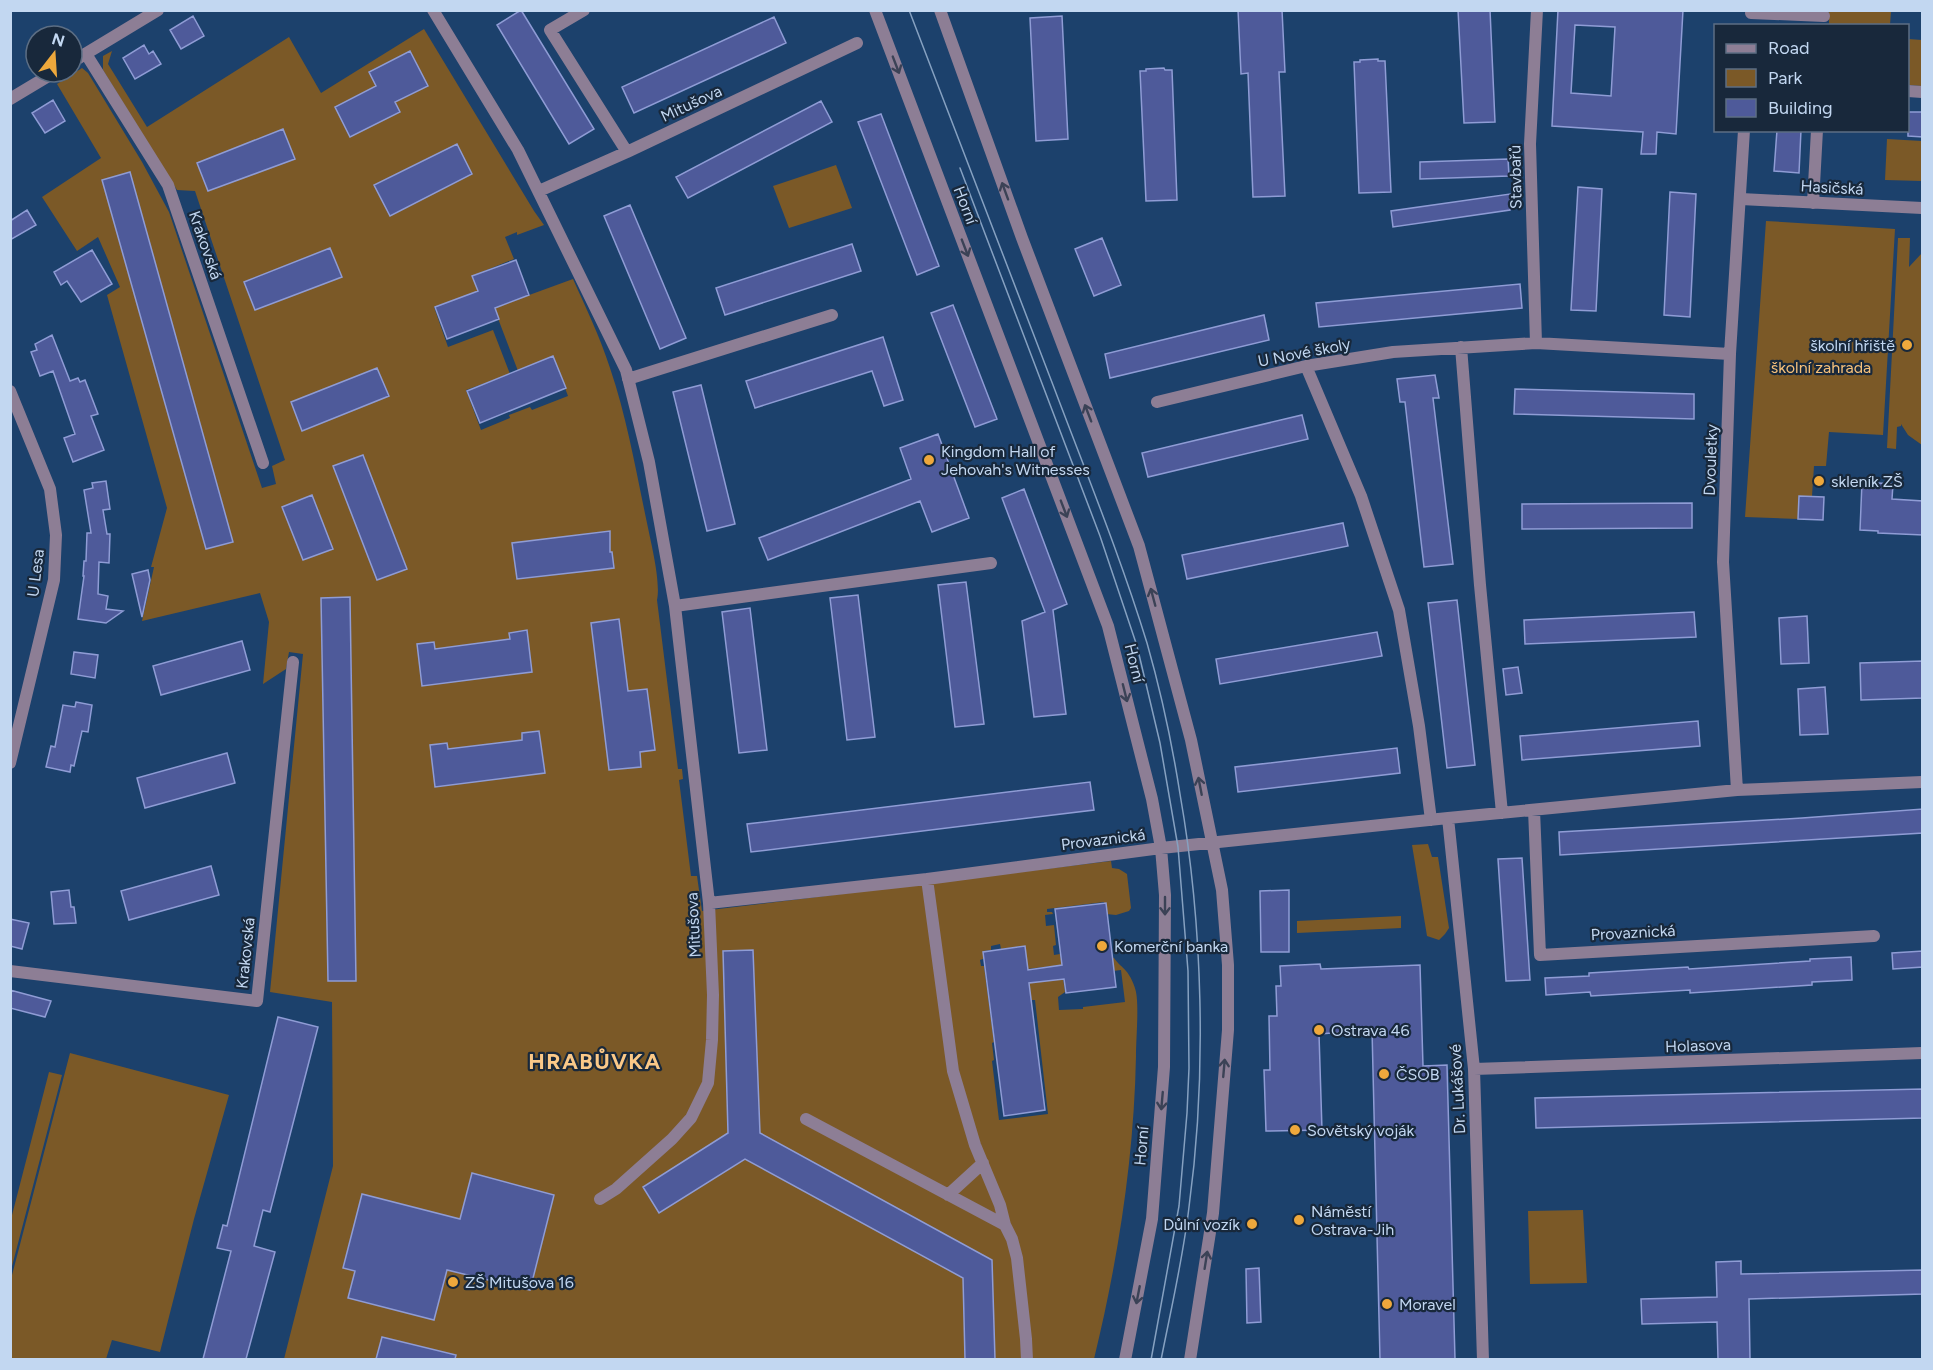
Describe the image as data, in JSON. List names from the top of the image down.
{
  "streets": {
    "street": [
      "Mitušova",
      "Stavbařů",
      "Hasičská",
      "Horní",
      "Krakovská",
      "U Nové školy",
      "Dvouletky",
      "U Lesa",
      "Provaznická",
      "Holasova",
      "Dr. Lukášové"
    ]
  },
  "crossings": [
    ["Mitušova", "Provaznická"],
    ["Stavbařů", "U Nové školy"],
    ["Hasičská", "Dvouletky"],
    ["Horní", "Provaznická"],
    ["U Nové školy", "Dvouletky"],
    ["Dvouletky", "Provaznická"],
    ["Provaznická", "Dr. Lukášové"],
    ["Holasova", "Dr. Lukášové"]
  ],
  "districts": ["HRABŮVKA"],
  "parks": ["školní zahrada"],
  "places": [
    "školní hřiště",
    "Kingdom Hall of Jehovah's Witnesses",
    "skleník ZŠ",
    "Komerční banka",
    "Ostrava 46",
    "ČSOB",
    "Sovětský voják",
    "Náměstí Ostrava-Jih",
    "Důlní vozík",
    "ZŠ Mitušova 16",
    "Moravel"
  ],
  "legend": ["Road", "Park", "Building"],
  "north": "top"
}
